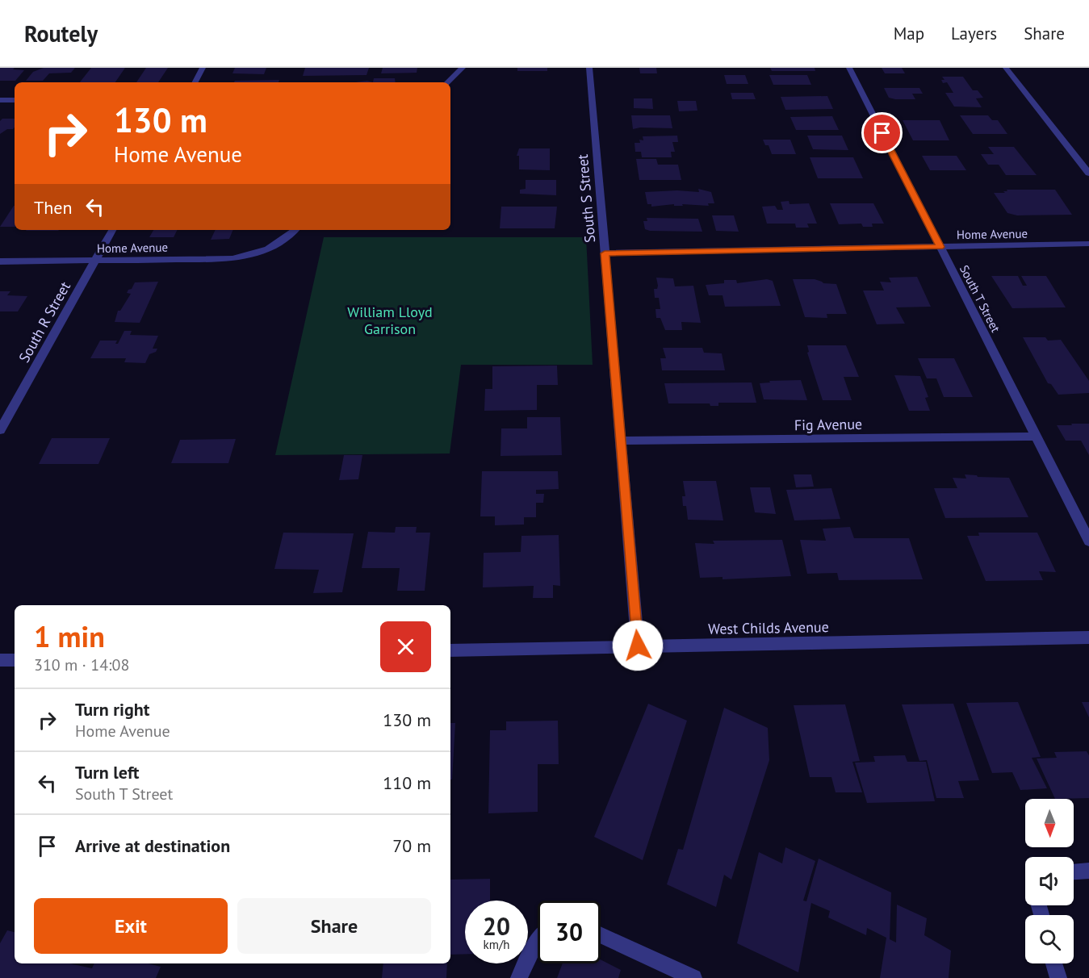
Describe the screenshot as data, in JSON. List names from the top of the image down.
{
  "streets": {
    "street": [
      "South S Street",
      "Home Avenue",
      "South T Street",
      "South R Street",
      "Fig Avenue",
      "West Childs Avenue"
    ]
  },
  "crossings": [
    ["South S Street", "Home Avenue"],
    ["South S Street", "Fig Avenue"],
    ["South S Street", "West Childs Avenue"],
    ["Home Avenue", "South T Street"],
    ["Home Avenue", "South R Street"],
    ["South T Street", "Fig Avenue"]
  ],
  "parks": ["William Lloyd Garrison"],
  "north": "bottom",
  "page": {
    "header": "Routely",
    "nav": ["Map", "Layers", "Share"],
    "turn": ["130 m", "Home Avenue"],
    "then": "Then",
    "heading": ["1 min", "310 m · 14:08"],
    "list": [
      {
        "name": "Turn right",
        "note": "Home Avenue",
        "value": "130 m"
      },
      {
        "name": "Turn left",
        "note": "South T Street",
        "value": "110 m"
      },
      {
        "name": "Arrive at destination",
        "value": "70 m"
      }
    ],
    "buttons": ["Exit", "Share"],
    "speed": "20 km/h",
    "limit": "30"
  }
}
